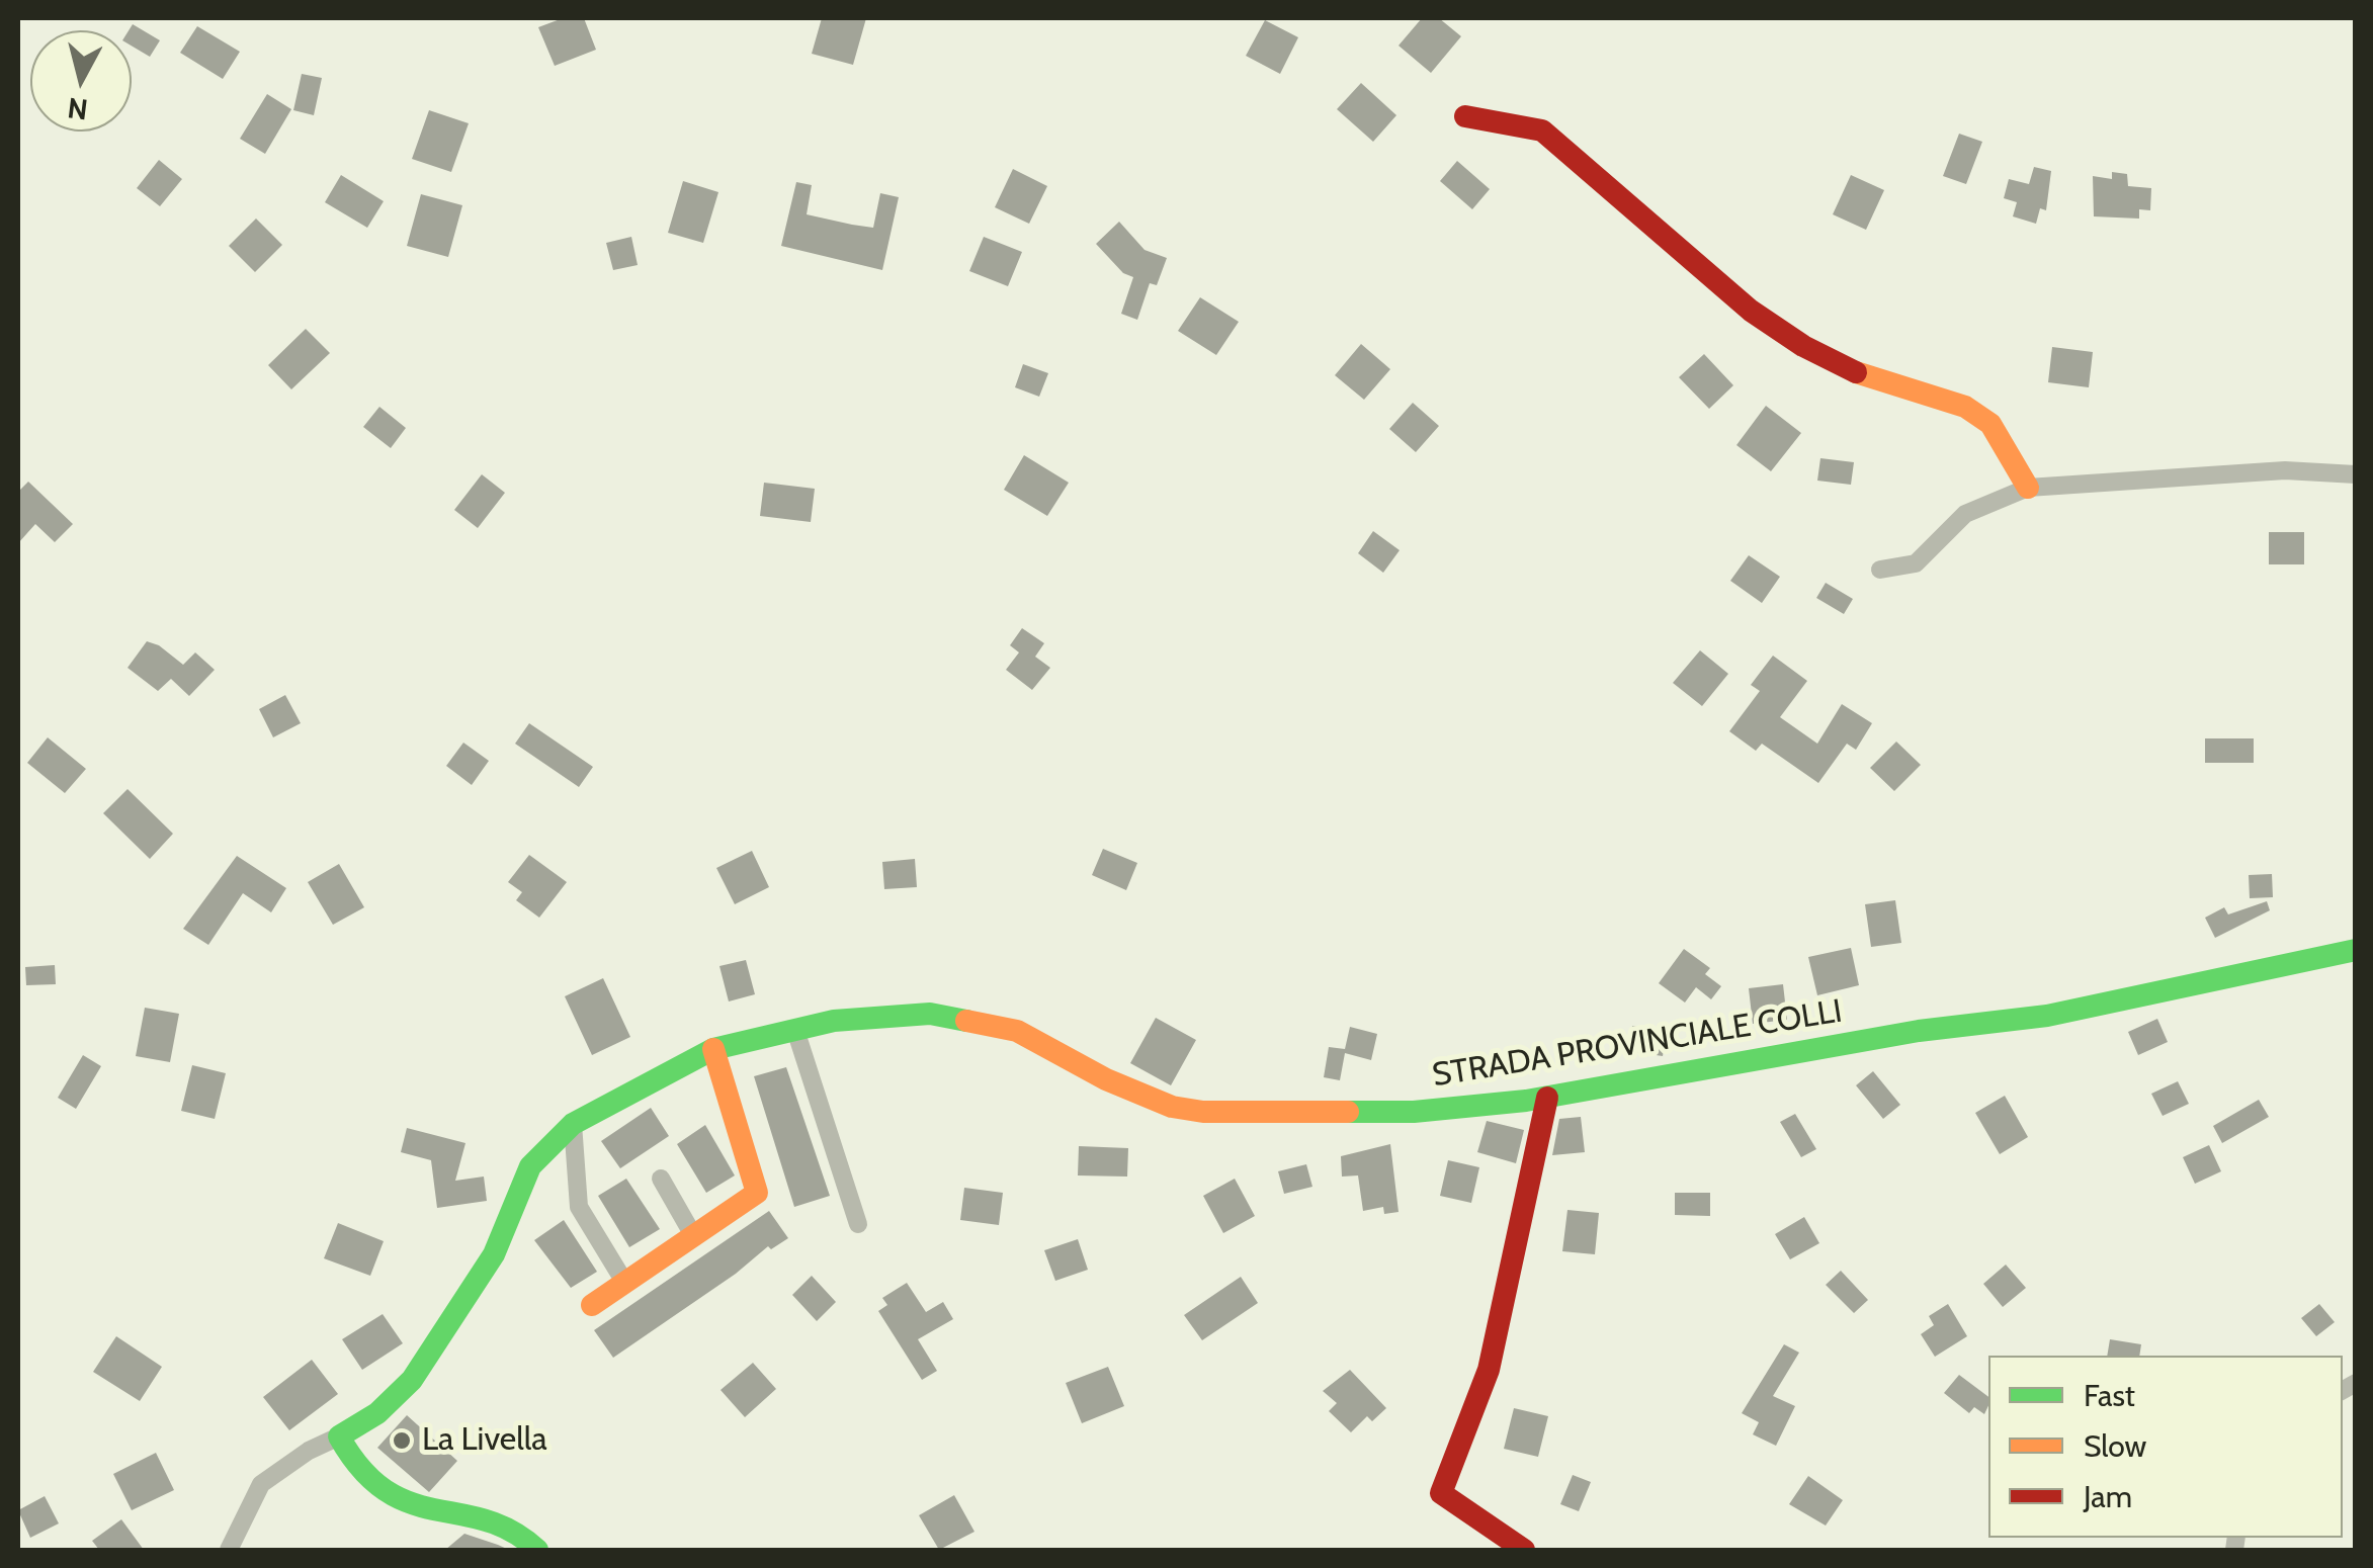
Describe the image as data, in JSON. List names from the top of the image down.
{
  "streets": {
    "street": ["STRADA PROVINCIALE COLLI"]
  },
  "places": ["La Livella"],
  "legend": ["Fast", "Slow", "Jam"],
  "north": "bottom"
}
